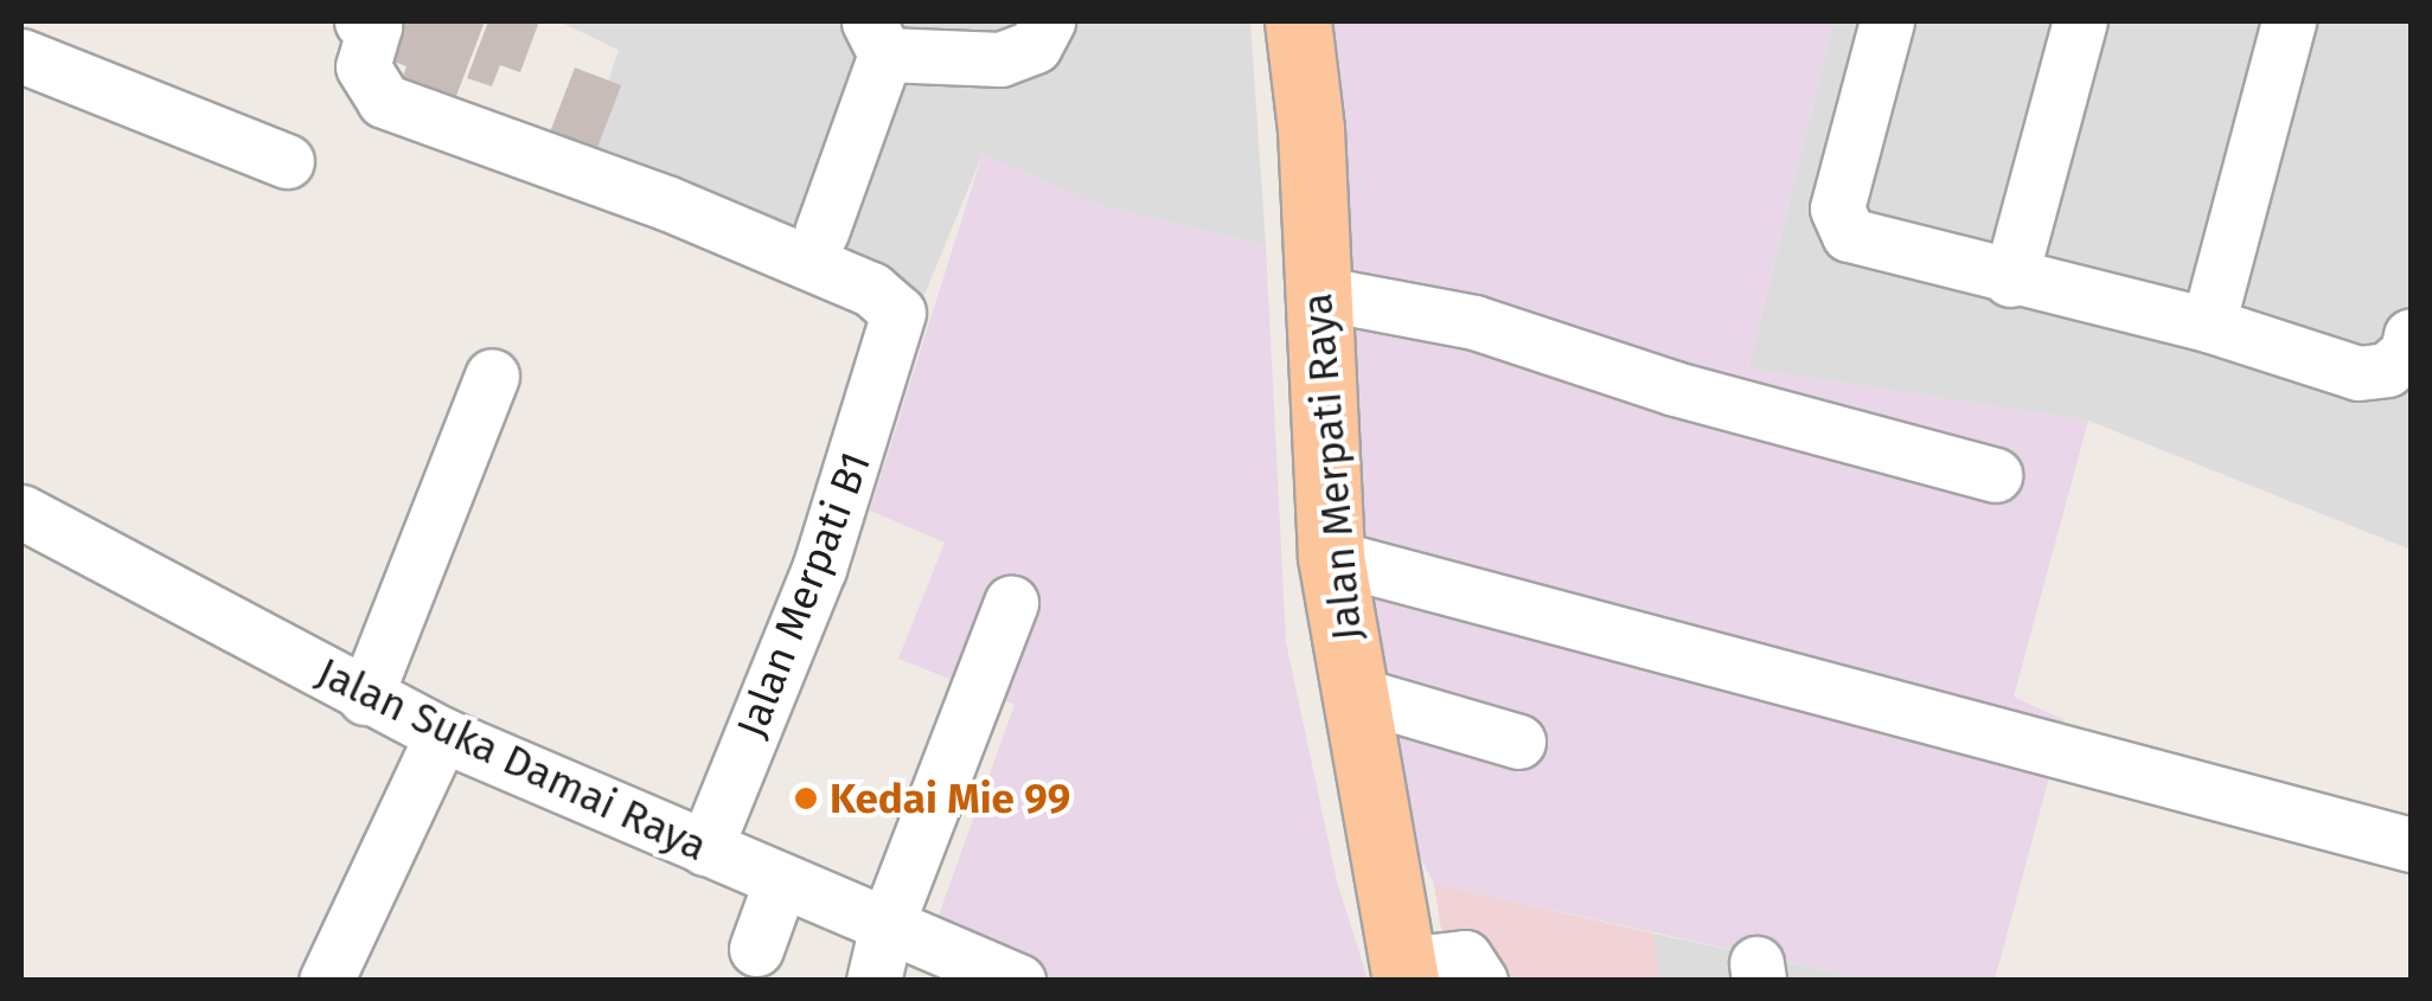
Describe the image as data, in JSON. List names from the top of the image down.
{
  "streets": {
    "main road": ["Jalan Merpati Raya"],
    "street": ["Jalan Merpati B1", "Jalan Suka Damai Raya"]
  },
  "crossings": [
    ["Jalan Merpati B1", "Jalan Suka Damai Raya"]
  ],
  "places": ["Kedai Mie 99"]
}
